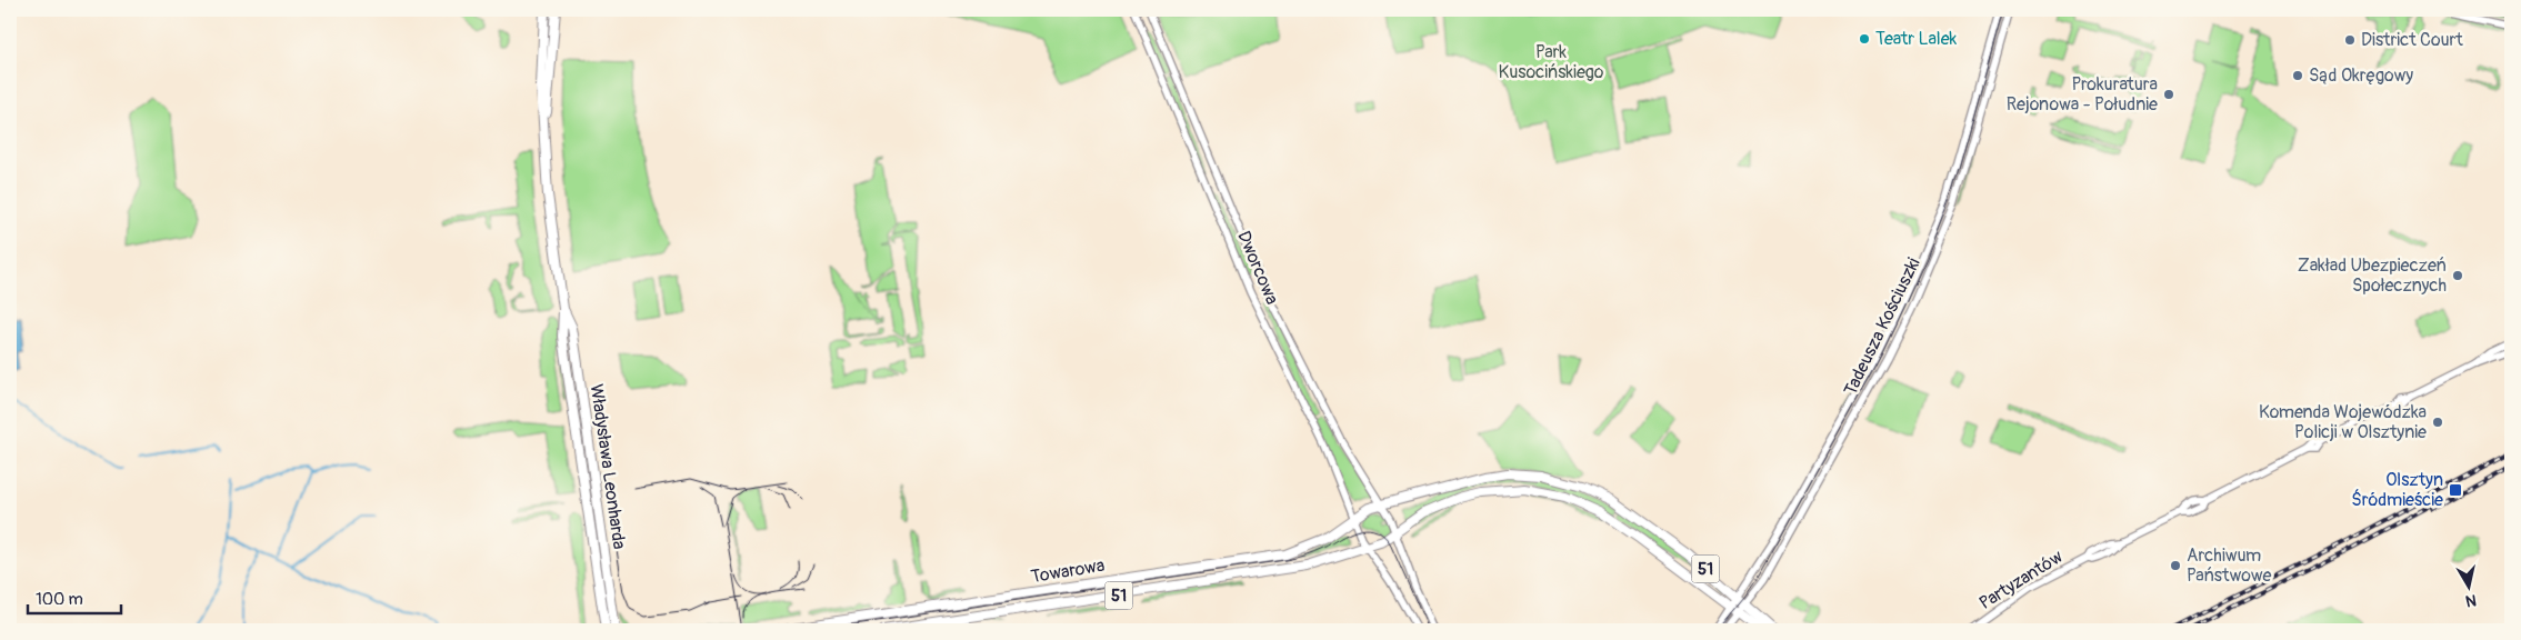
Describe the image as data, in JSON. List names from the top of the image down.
{
  "streets": {
    "main road": ["Władysława Leonharda", "51", "Towarowa"],
    "street": ["Dworcowa", "Tadeusza Kościuszki", "Partyzantów"]
  },
  "crossings": [
    ["Dworcowa", "51"],
    ["Dworcowa", "Towarowa"],
    ["Tadeusza Kościuszki", "51"],
    ["51", "Towarowa"]
  ],
  "parks": ["Park Kusocińskiego"],
  "places": {
    "other": [
      "Teatr Lalek",
      "District Court",
      "Sąd Okręgowy",
      "Prokuratura Rejonowa - Południe",
      "Zakład Ubezpieczeń Społecznych",
      "Komenda Wojewódzka Policji w Olsztynie",
      "Archiwum Państwowe"
    ],
    "transit": ["Olsztyn Śródmieście"]
  },
  "scale_bar": "100 m",
  "north": "bottom"
}
